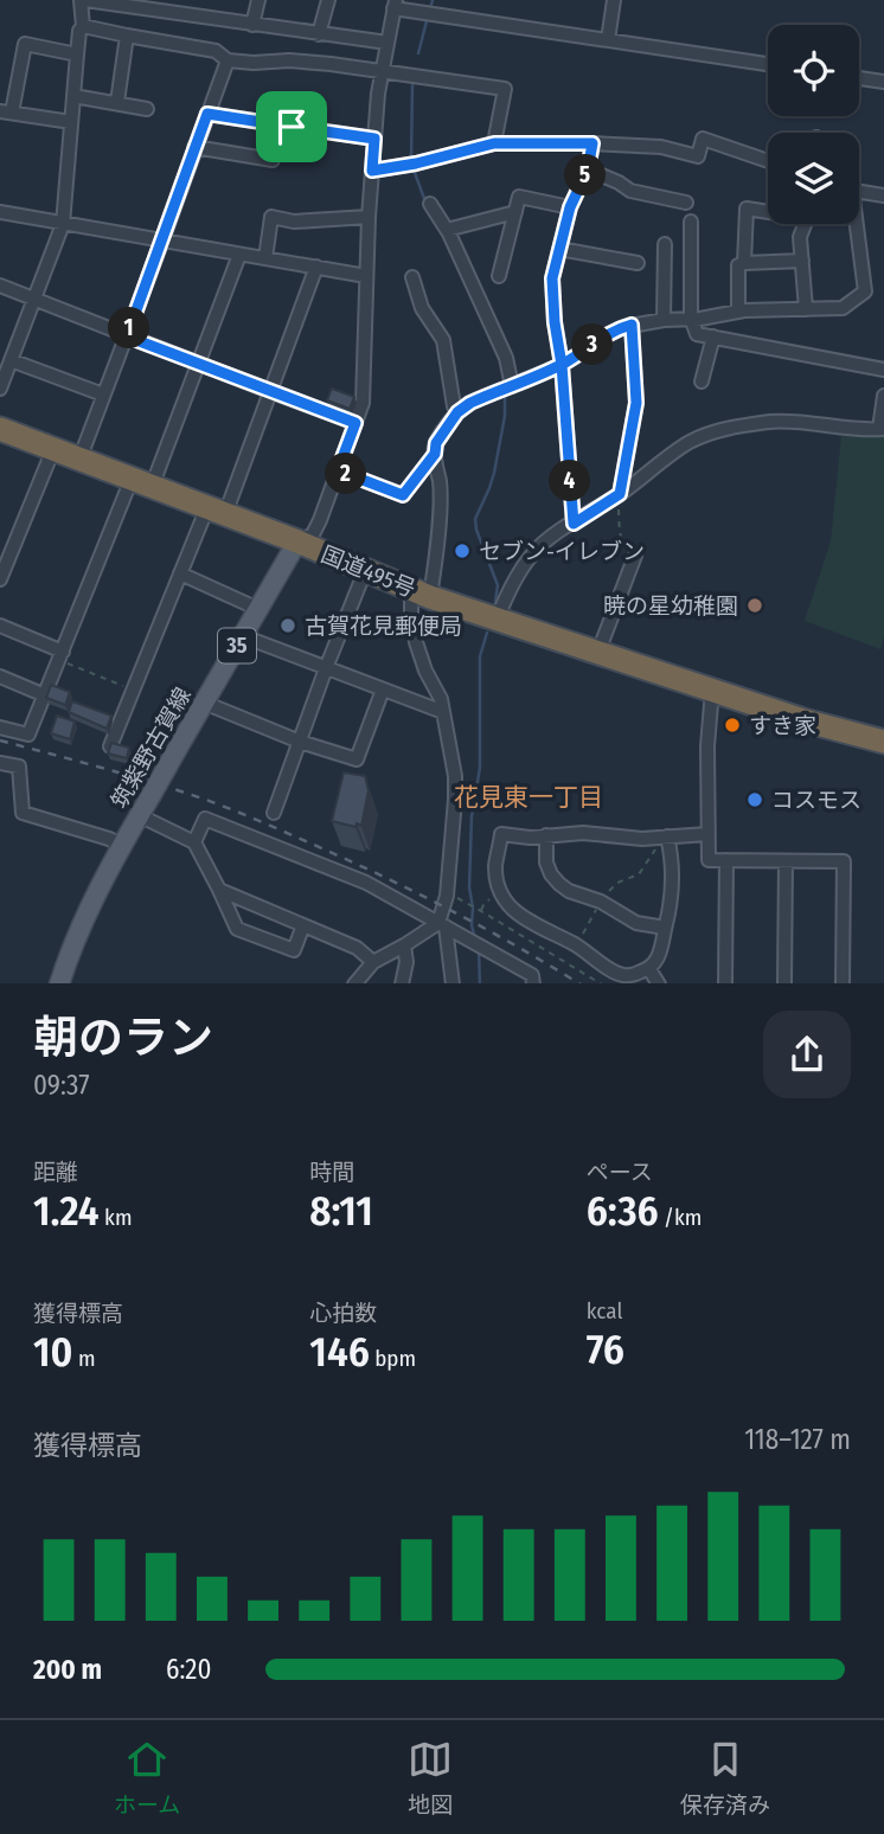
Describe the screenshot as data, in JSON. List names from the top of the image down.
{
  "streets": {
    "highway": ["国道495号"],
    "main road": ["35", "筑紫野古賀線"]
  },
  "crossings": [
    ["国道495号", "筑紫野古賀線"]
  ],
  "districts": ["花見東一丁目"],
  "places": [
    "セブン-イレブン",
    "暁の星幼稚園",
    "古賀花見郵便局",
    "すき家",
    "コスモス"
  ],
  "page": {
    "pins": [
      "5",
      "1",
      "3",
      "2",
      "4"
    ],
    "heading": ["朝のラン", "09:37"],
    "stats": [
      ["距離", "1.24 km"],
      ["時間", "8:11"],
      ["ペース", "6:36 /km"],
      ["獲得標高", "10 m"],
      ["心拍数", "146 bpm"],
      ["kcal", "76"]
    ],
    "chart": ["獲得標高", "118–127 m"],
    "list": [
      {
        "name": "200 m",
        "note": "6:20"
      }
    ],
    "tabs": ["ホーム", "地図", "保存済み"]
  }
}
